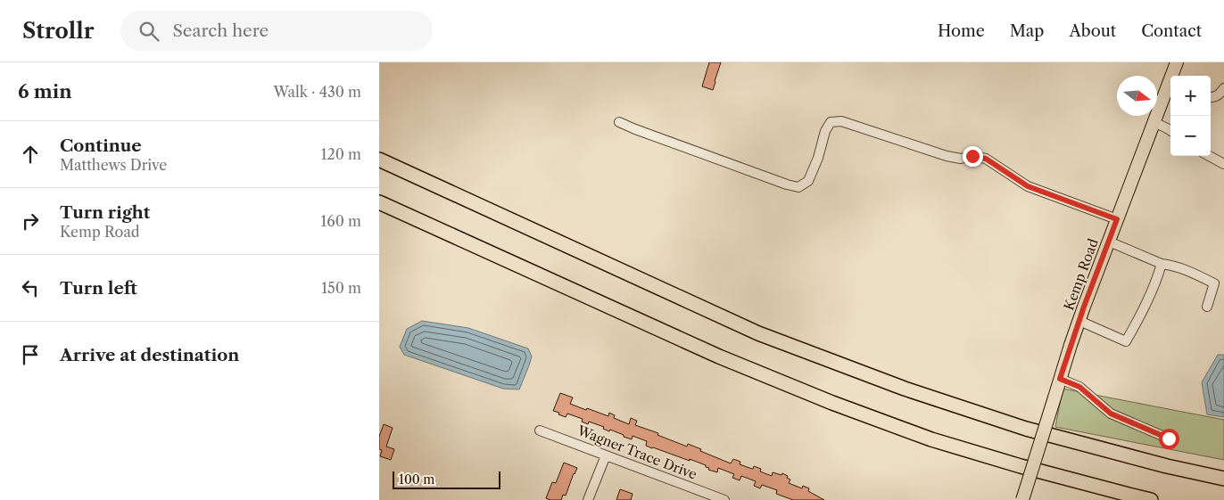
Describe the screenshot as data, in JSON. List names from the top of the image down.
{
  "streets": {
    "main road": ["Kemp Road"],
    "street": ["Wagner Trace Drive"]
  },
  "scale_bar": "100 m",
  "north": "right",
  "page": {
    "header": "Strollr",
    "search": "Search here",
    "nav": [
      "Home",
      "Map",
      "About",
      "Contact"
    ],
    "heading": ["6 min", "Walk · 430 m"],
    "map_buttons": ["+", "−"],
    "list": [
      ["Continue", "Matthews Drive", "120 m"],
      ["Turn right", "Kemp Road", "160 m"],
      ["Turn left", "150 m"],
      "Arrive at destination"
    ],
    "scale": "100 m"
  }
}
